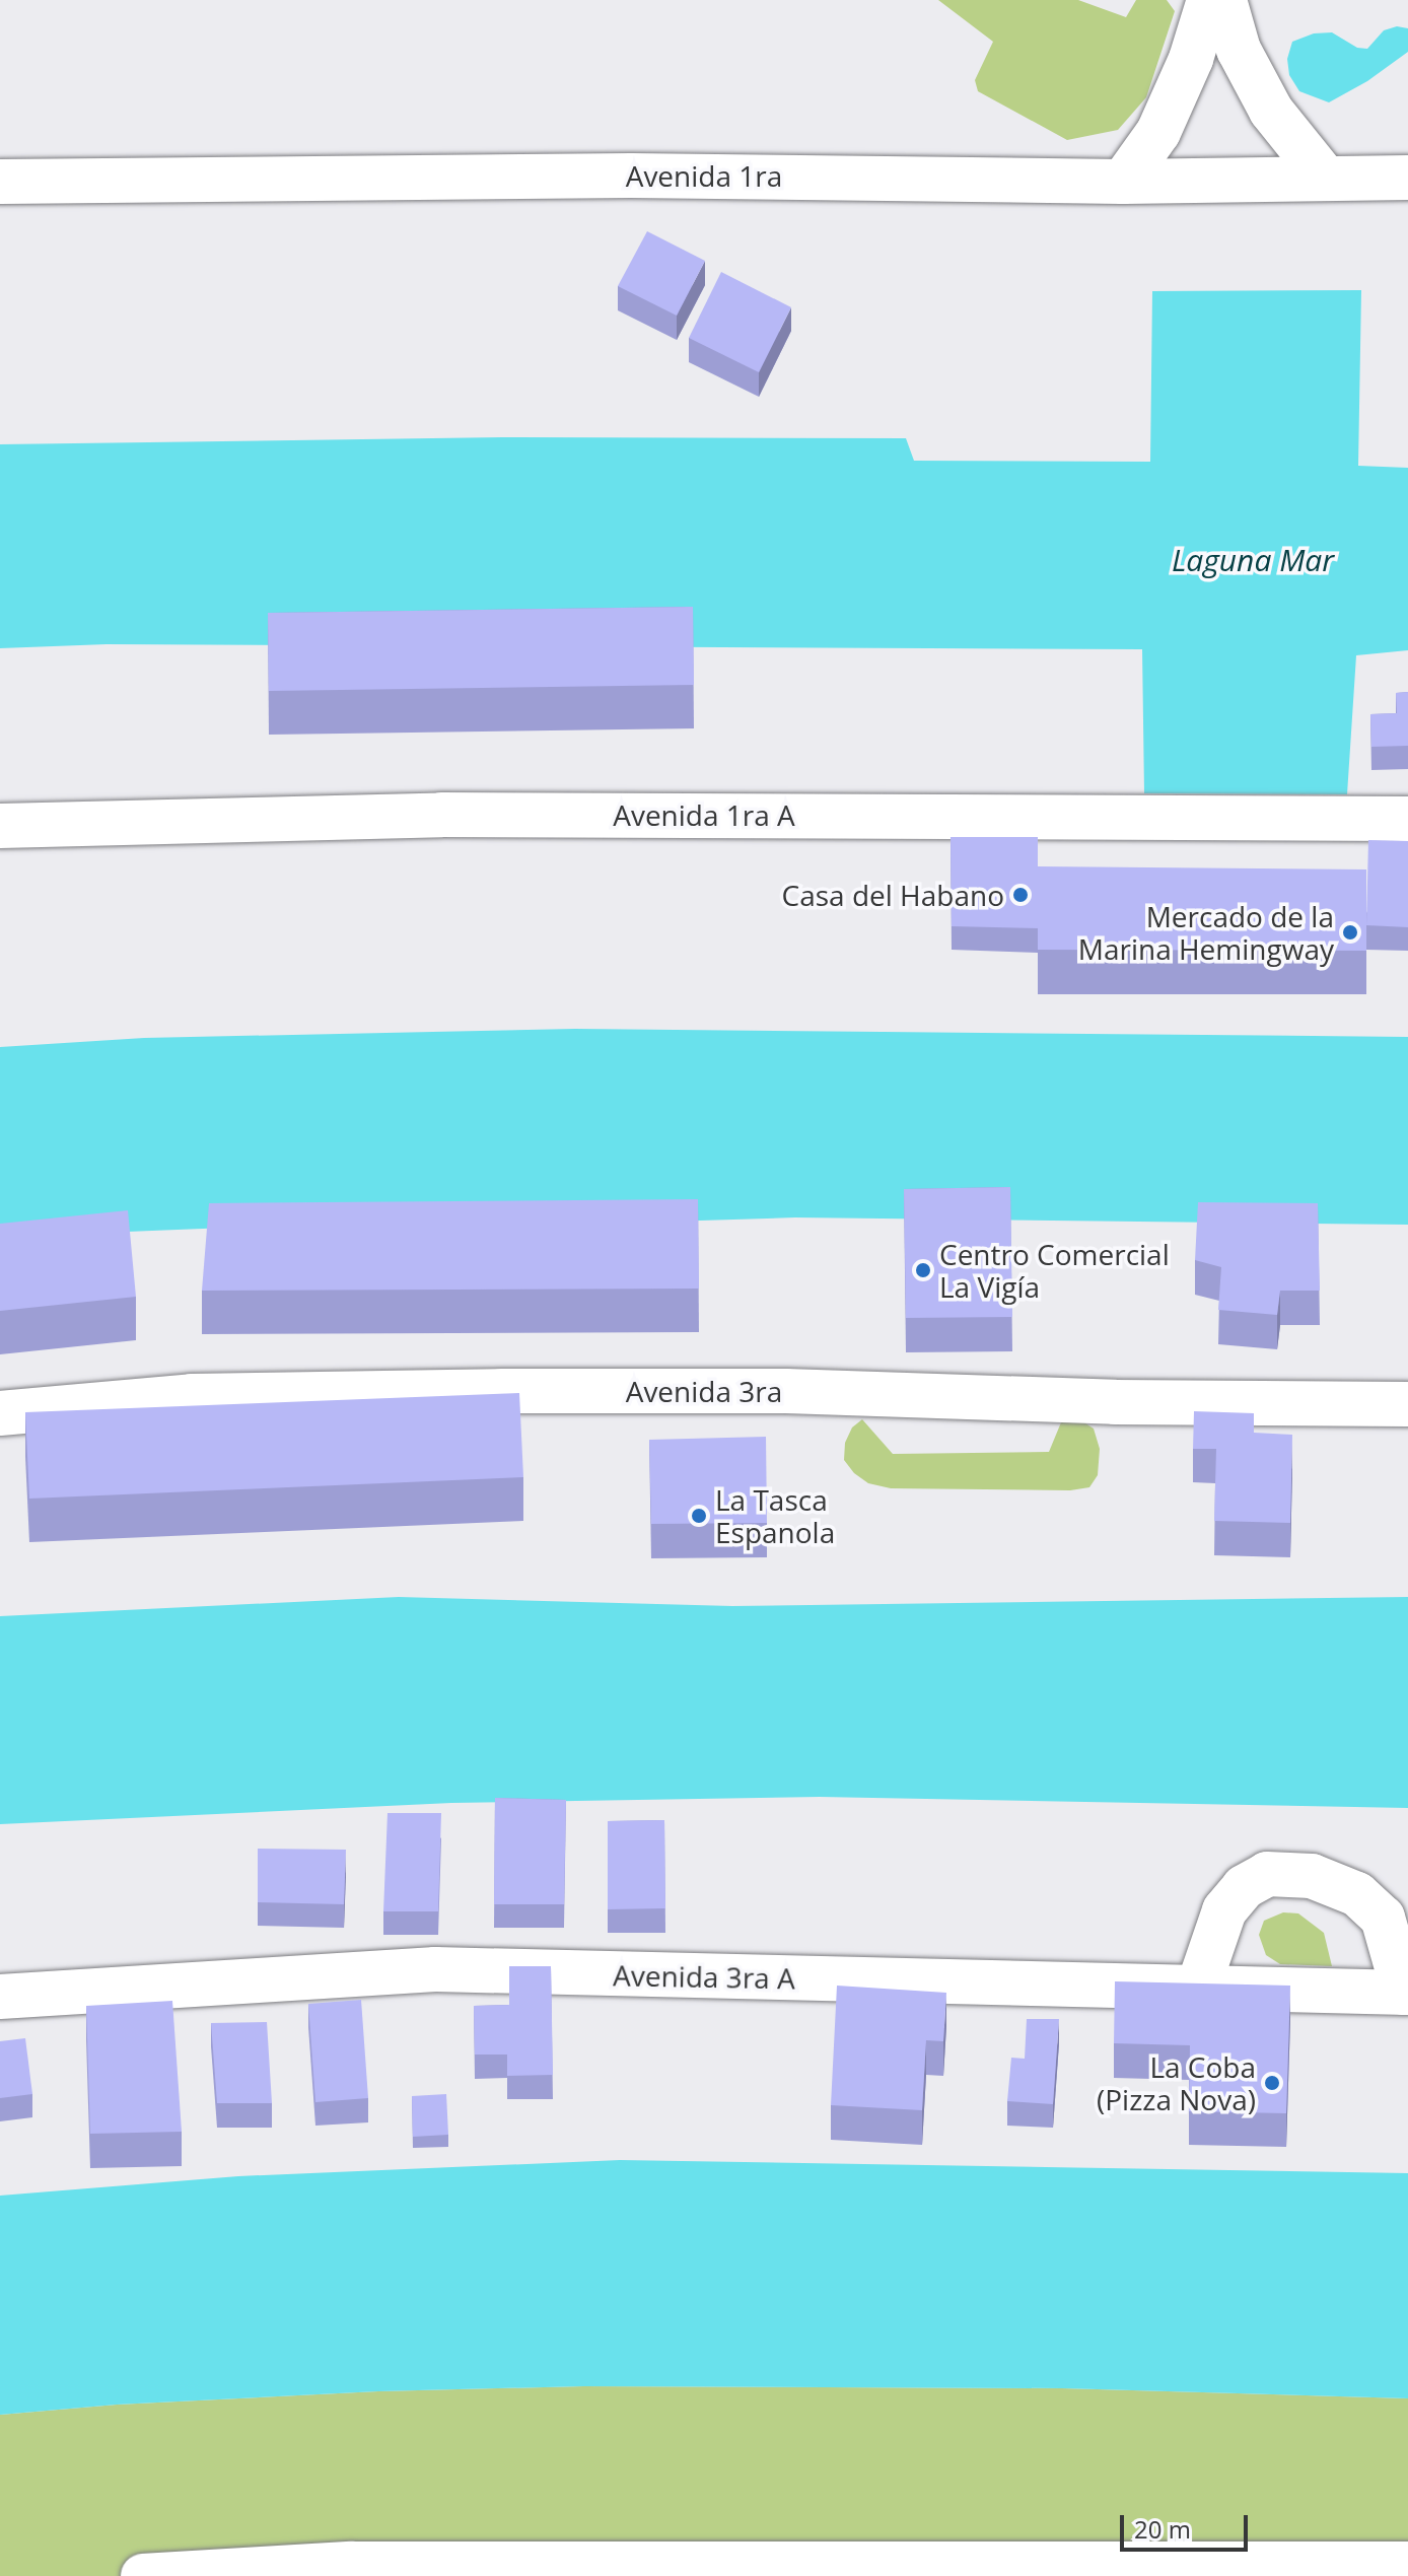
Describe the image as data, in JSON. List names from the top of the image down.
{
  "streets": {
    "street": [
      "Avenida 1ra",
      "Avenida 1ra A",
      "Avenida 3ra",
      "Avenida 3ra A"
    ]
  },
  "water": ["Laguna Mar"],
  "places": [
    "Casa del Habano",
    "Mercado de la Marina Hemingway",
    "Centro Comercial La Vigía",
    "La Tasca Espanola",
    "La Coba (Pizza Nova)"
  ],
  "scale_bar": "20 m"
}
